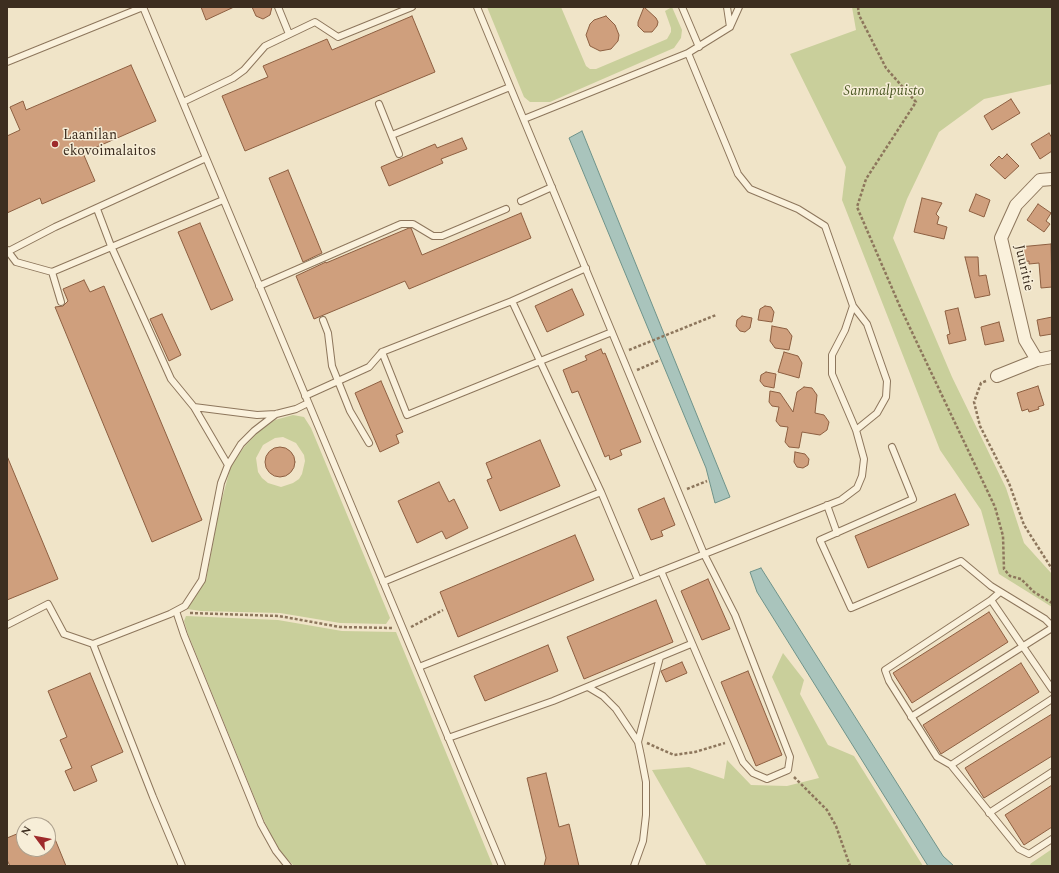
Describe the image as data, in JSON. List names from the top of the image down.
{
  "streets": {
    "street": ["Juuritie"]
  },
  "parks": ["Sammalpuisto"],
  "places": ["Laanilan ekovoimalaitos"],
  "north": "top left"
}
